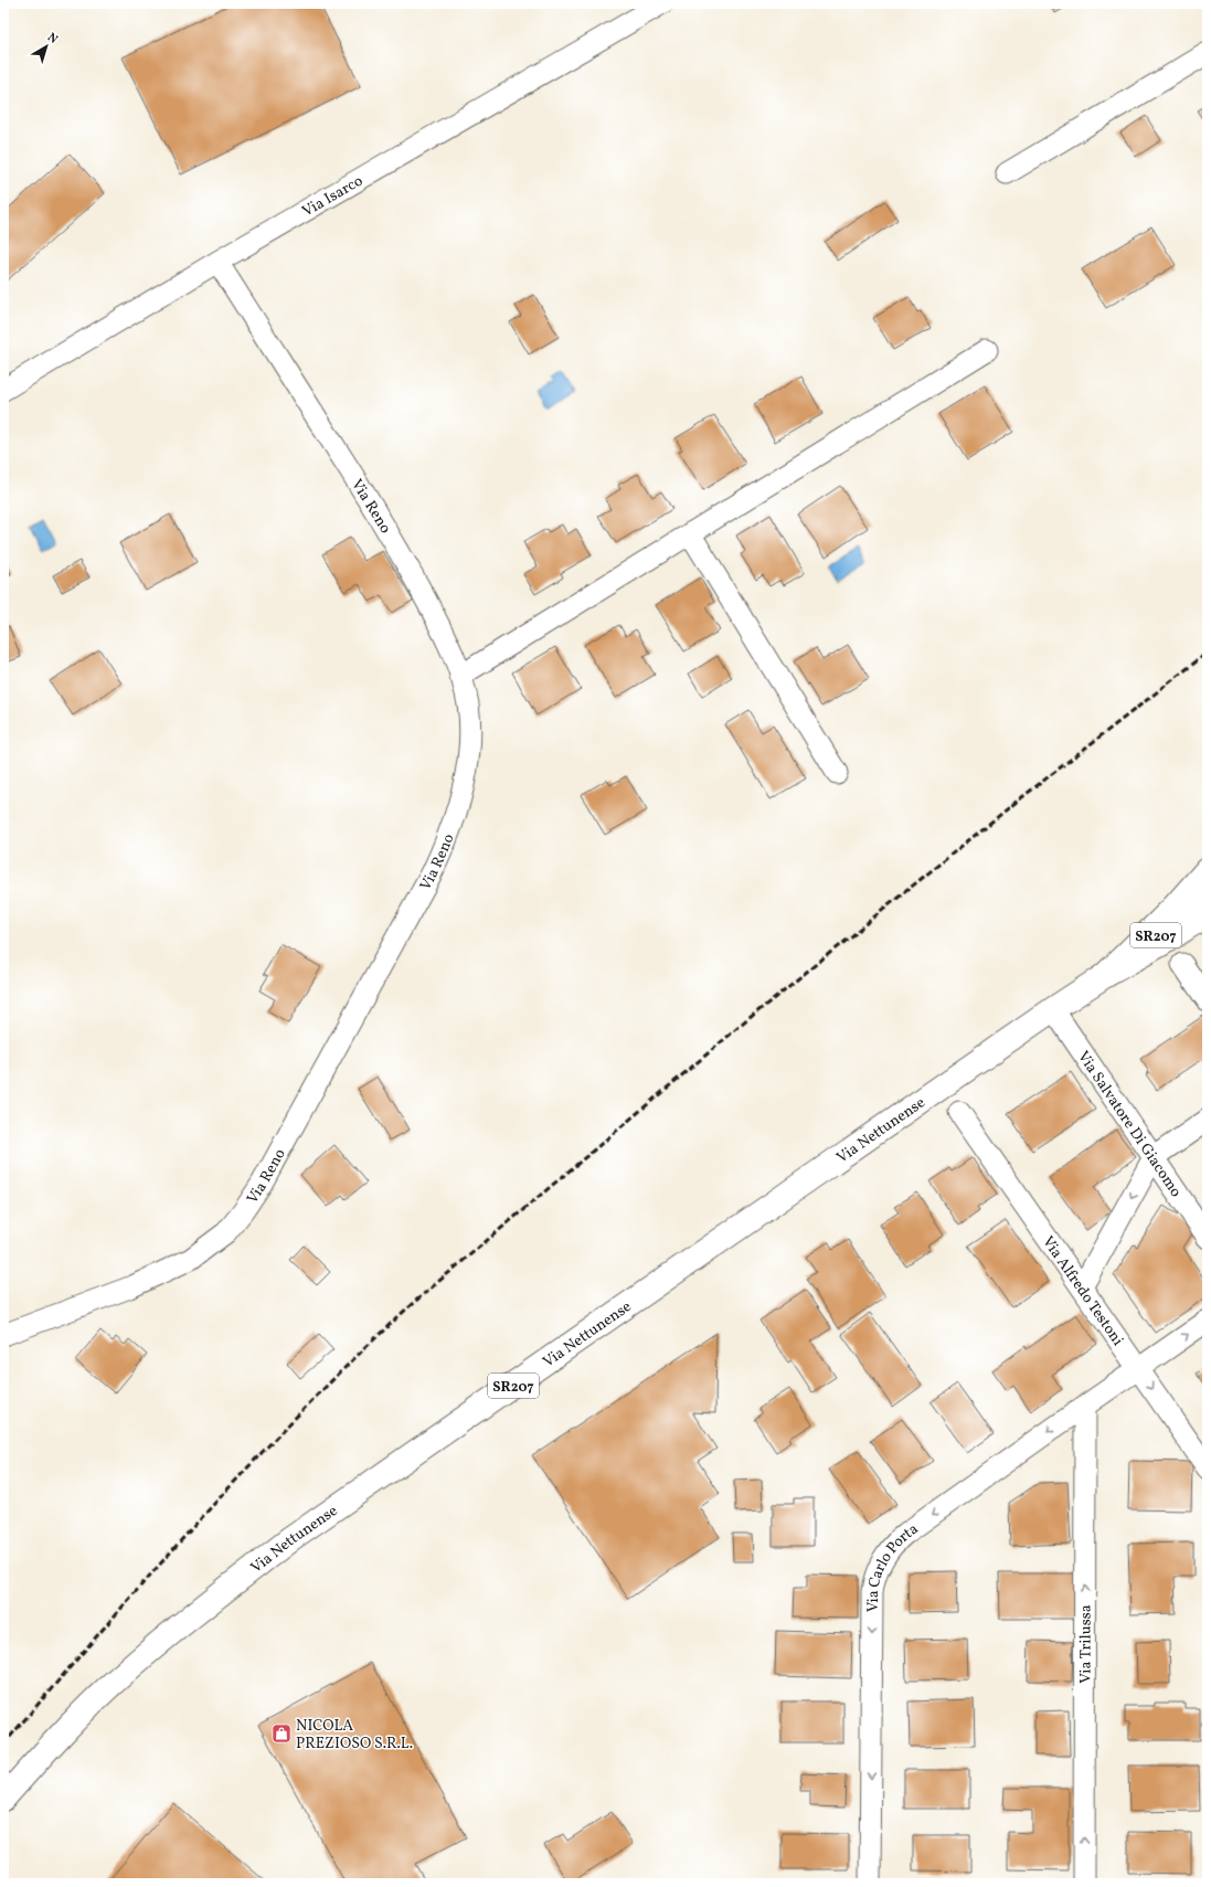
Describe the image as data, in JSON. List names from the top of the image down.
{
  "streets": {
    "main road": ["SR207", "Via Nettunense"],
    "street": [
      "Via Isarco",
      "Via Reno",
      "Via Salvatore Di Giacomo",
      "Via Alfredo Testoni",
      "Via Carlo Porta",
      "Via Trilussa"
    ]
  },
  "crossings": [
    ["Via Isarco", "Via Reno"],
    ["SR207", "Via Nettunense"],
    ["Via Salvatore Di Giacomo", "Via Nettunense"],
    ["Via Alfredo Testoni", "Via Carlo Porta"],
    ["Via Carlo Porta", "Via Trilussa"]
  ],
  "one_way": ["Via Trilussa"],
  "places": {
    "shop": ["NICOLA PREZIOSO S.R.L."]
  },
  "north": "top right"
}
